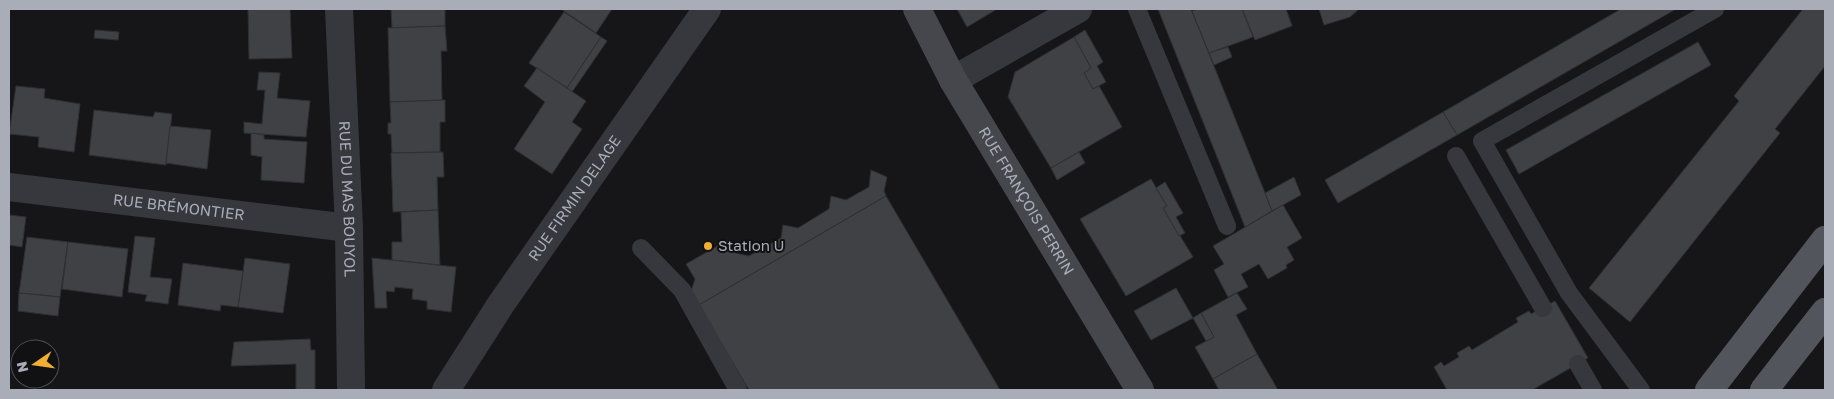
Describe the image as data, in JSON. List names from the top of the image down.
{
  "streets": {
    "main road": ["RUE FRANÇOIS PERRIN"],
    "street": ["RUE FIRMIN DELAGE", "RUE DU MAS BOUYOL", "RUE BRÉMONTIER"]
  },
  "crossings": [
    ["RUE DU MAS BOUYOL", "RUE BRÉMONTIER"]
  ],
  "places": ["Station U"],
  "north": "left"
}
